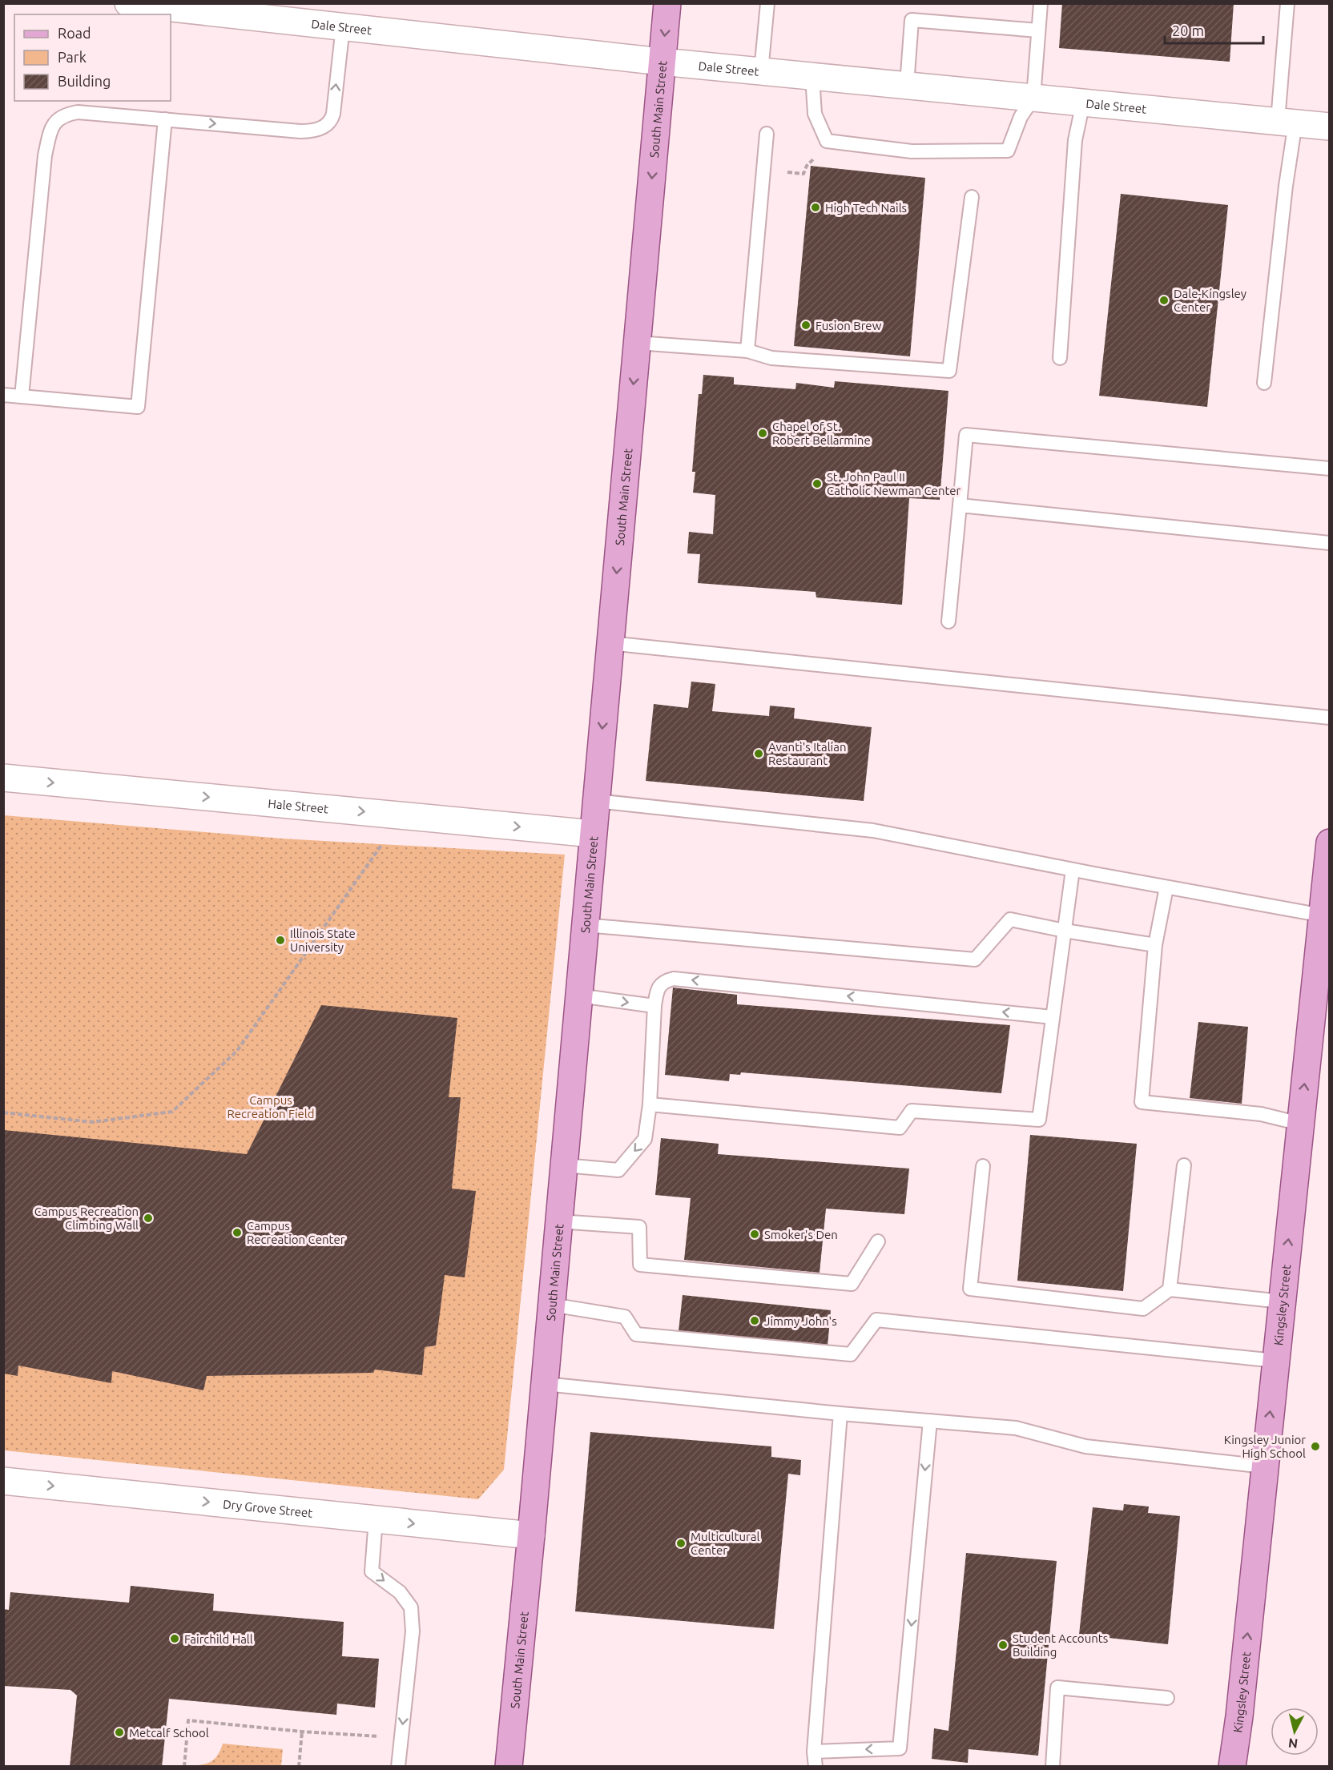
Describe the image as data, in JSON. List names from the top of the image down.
{
  "streets": {
    "main road": ["South Main Street", "Kingsley Street"],
    "street": ["Dale Street", "Hale Street", "Dry Grove Street"]
  },
  "crossings": [
    ["Dale Street", "South Main Street"],
    ["South Main Street", "Hale Street"],
    ["South Main Street", "Dry Grove Street"]
  ],
  "one_way": [
    "South Main Street",
    "Hale Street",
    "Kingsley Street",
    "Dry Grove Street"
  ],
  "parks": ["Campus Recreation Field"],
  "places": [
    "High Tech Nails",
    "Dale-Kingsley Center",
    "Fusion Brew",
    "Chapel of St. Robert Bellarmine",
    "St. John Paul II Catholic Newman Center",
    "Avanti's Italian Restaurant",
    "Illinois State University",
    "Campus Recreation Climbing Wall",
    "Campus Recreation Center",
    "Smoker's Den",
    "Jimmy John's",
    "Kingsley Junior High School",
    "Multicultural Center",
    "Fairchild Hall",
    "Student Accounts Building",
    "Metcalf School"
  ],
  "legend": ["Road", "Park", "Building"],
  "scale_bar": "20 m",
  "north": "bottom"
}
